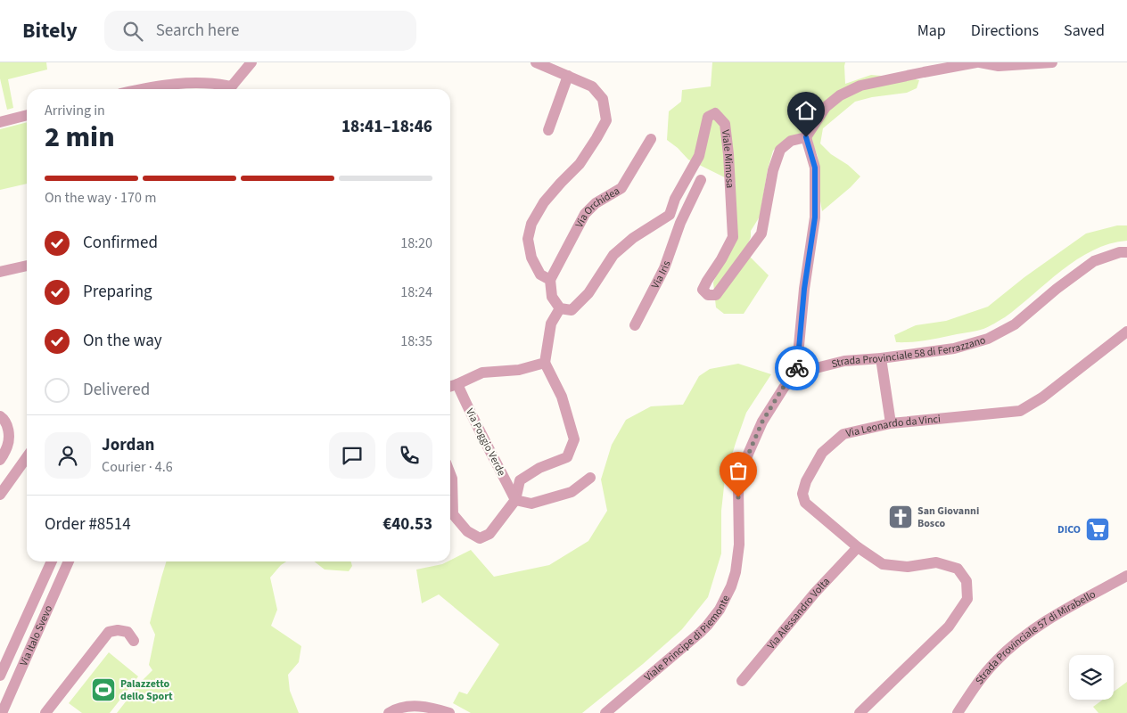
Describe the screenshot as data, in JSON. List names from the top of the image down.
{
  "streets": {
    "street": [
      "Viale Mimosa",
      "Via Orchidea",
      "Via Iris",
      "Strada Provinciale 58 di Ferrazzano",
      "Via Leonardo da Vinci",
      "Via Poggio Verde",
      "Via Alessandro Volta",
      "Via Italo Svevo",
      "Viale Principe di Piemonte",
      "Strada Provinciale 57 di Mirabello"
    ]
  },
  "crossings": [
    ["Strada Provinciale 58 di Ferrazzano", "Viale Principe di Piemonte"],
    ["Via Leonardo da Vinci", "Via Alessandro Volta"]
  ],
  "places": {
    "church": ["San Giovanni Bosco"],
    "supermarket": ["DICO"],
    "sports": ["Palazzetto dello Sport"]
  },
  "page": {
    "header": "Bitely",
    "search": "Search here",
    "nav": ["Map", "Directions", "Saved"],
    "heading": ["2 min", "Arriving in", "18:41–18:46"],
    "panel": [
      "Jordan",
      "Courier · 4.6",
      "Order #8514",
      "€40.53"
    ],
    "bar": "On the way · 170 m",
    "list": [
      ["Confirmed", "18:20"],
      ["Preparing", "18:24"],
      ["On the way", "18:35"],
      "Delivered"
    ]
  }
}
